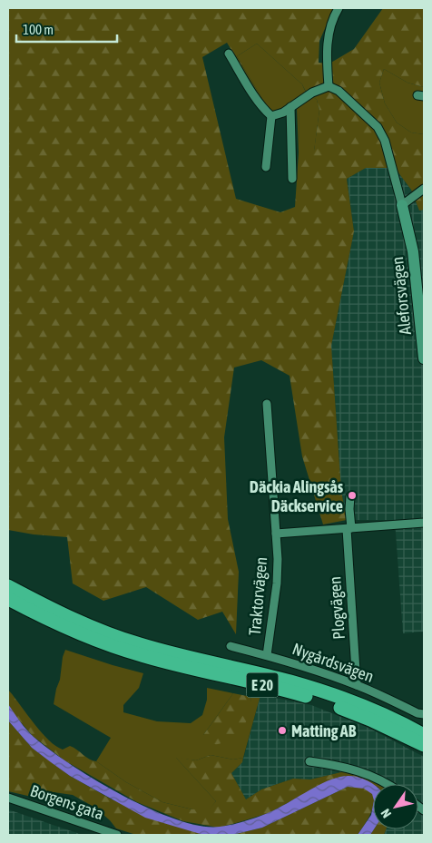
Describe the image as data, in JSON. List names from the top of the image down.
{
  "streets": {
    "highway": ["E 20"],
    "street": [
      "Aleforsvägen",
      "Traktorvägen",
      "Plogvägen",
      "Nygårdsvägen",
      "Borgens gata"
    ]
  },
  "crossings": [
    ["Traktorvägen", "Nygårdsvägen"],
    ["Plogvägen", "Nygårdsvägen"]
  ],
  "places": ["Däckia Alingsås Däckservice", "Matting AB"],
  "scale_bar": "100 m",
  "north": "bottom left"
}
